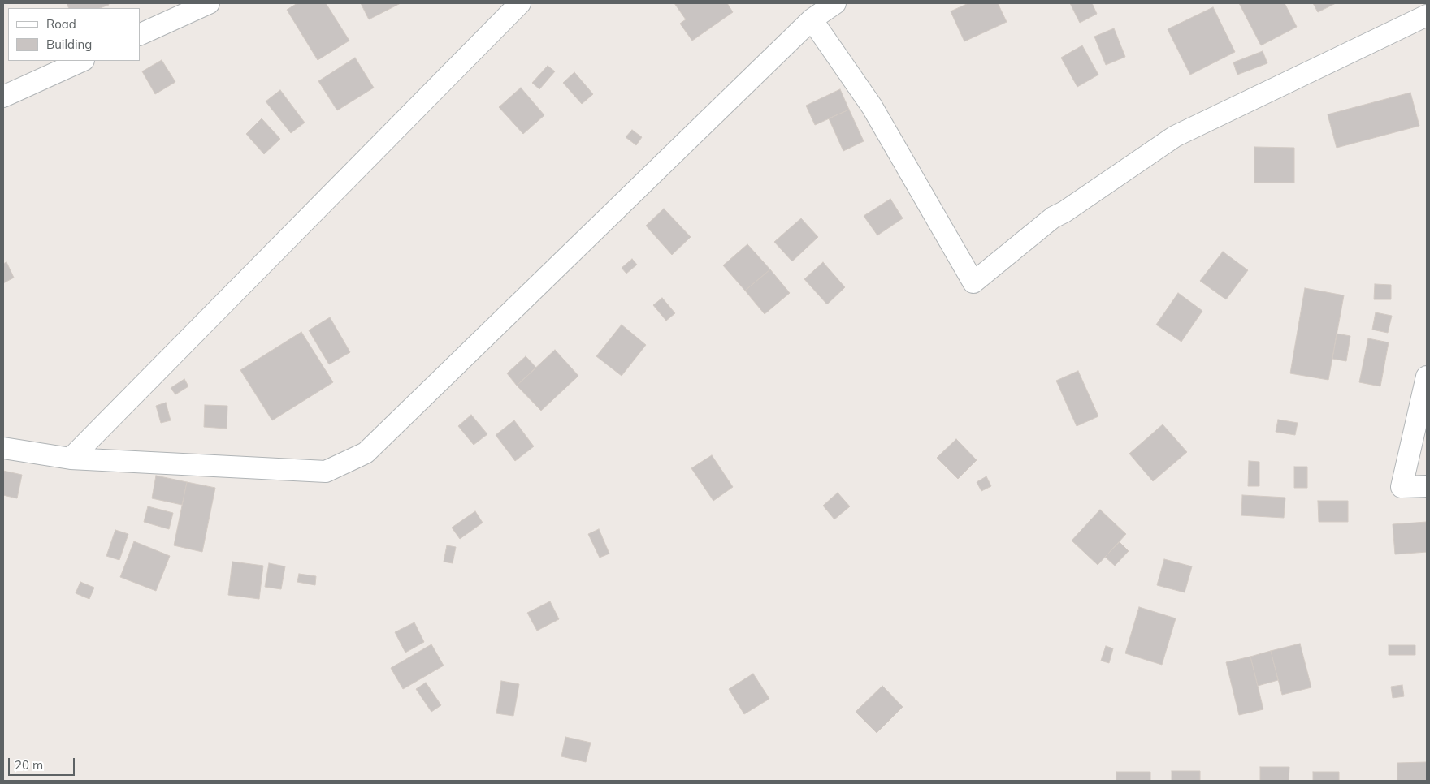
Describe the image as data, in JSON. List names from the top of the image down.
{
  "legend": ["Road", "Building"],
  "scale_bar": "20 m"
}
